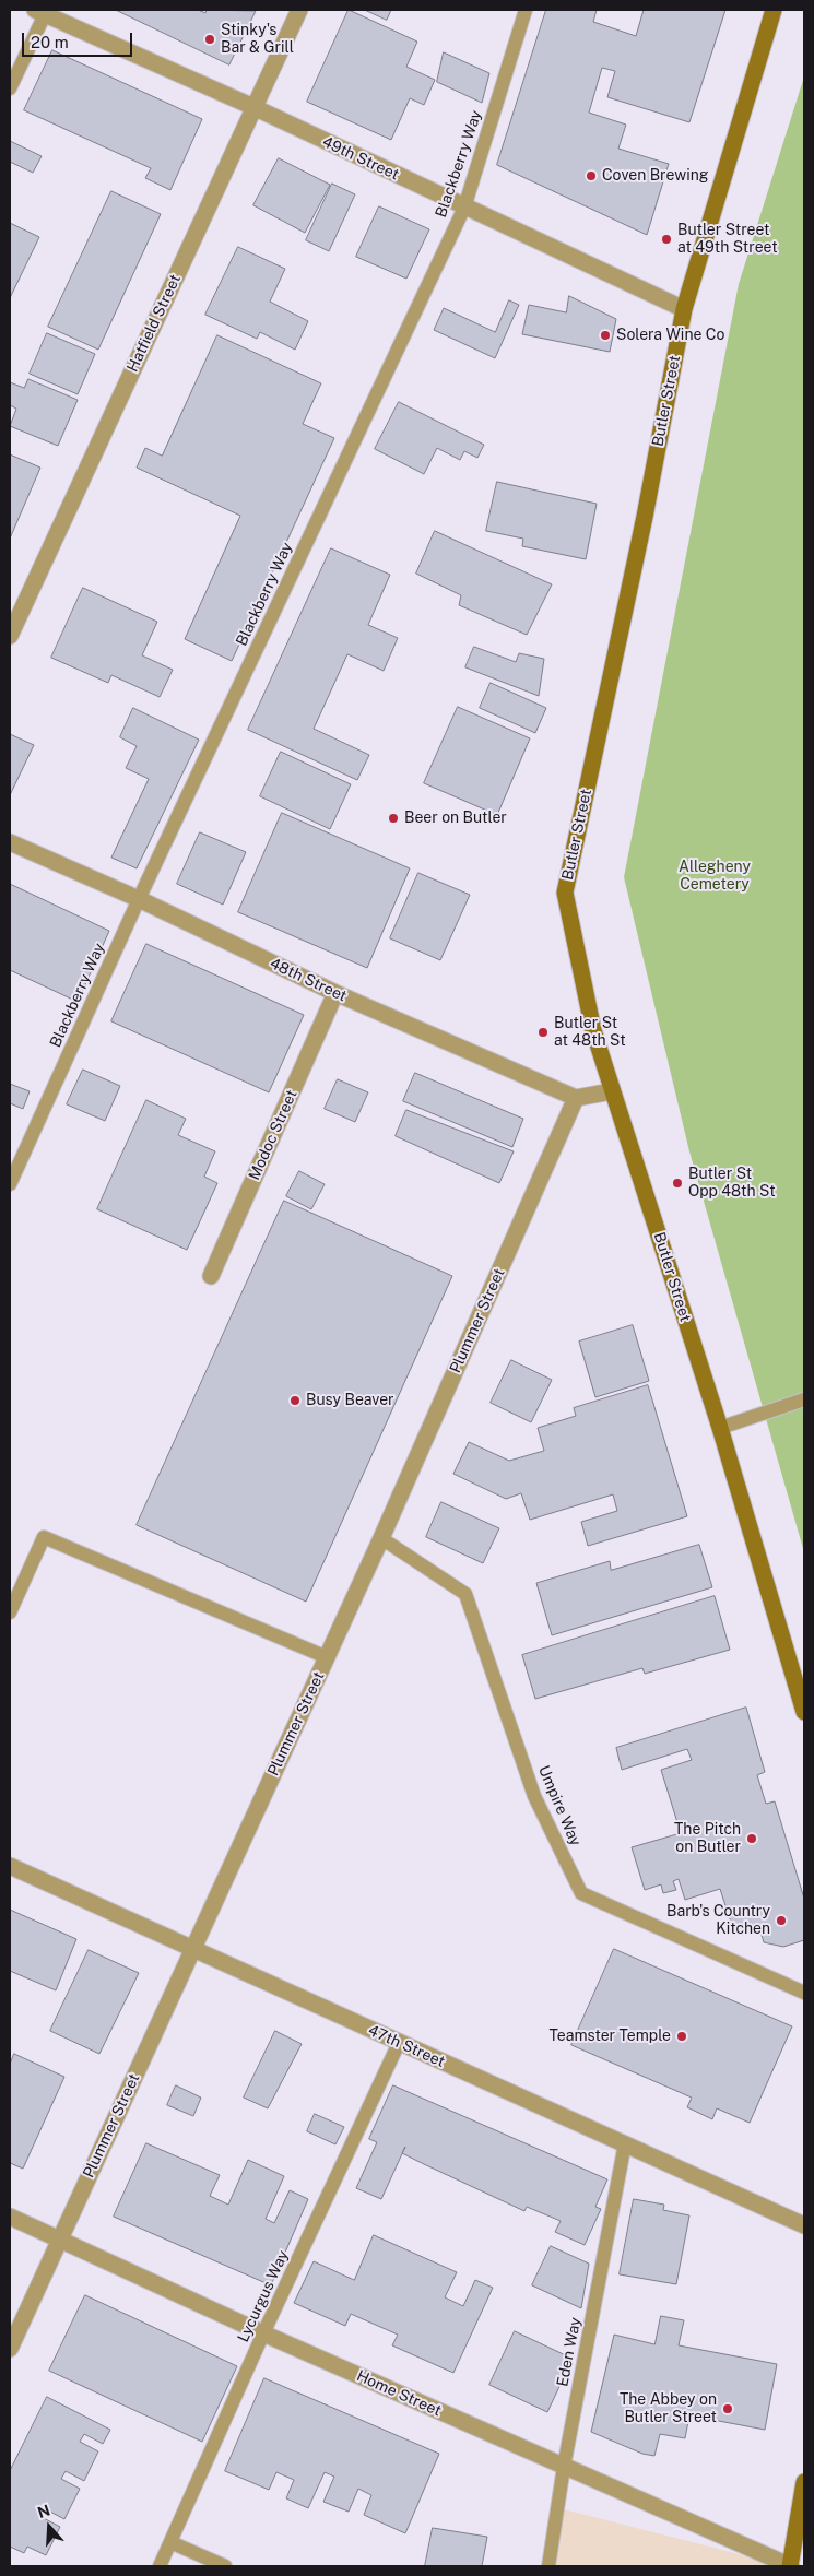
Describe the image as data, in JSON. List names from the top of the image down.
{
  "streets": {
    "main road": ["Butler Street"],
    "street": [
      "49th Street",
      "Hatfield Street",
      "48th Street",
      "Modoc Street",
      "Plummer Street",
      "47th Street",
      "Home Street"
    ],
    "lane": [
      "Blackberry Way",
      "Umpire Way",
      "Lycurgus Way",
      "Eden Way"
    ]
  },
  "crossings": [
    ["49th Street", "Blackberry Way"],
    ["49th Street", "Hatfield Street"],
    ["49th Street", "Butler Street"],
    ["Blackberry Way", "48th Street"],
    ["48th Street", "Modoc Street"],
    ["48th Street", "Plummer Street"],
    ["Plummer Street", "Umpire Way"],
    ["Plummer Street", "47th Street"],
    ["Plummer Street", "Home Street"],
    ["47th Street", "Lycurgus Way"],
    ["47th Street", "Eden Way"],
    ["Lycurgus Way", "Home Street"],
    ["Eden Way", "Home Street"]
  ],
  "parks": ["Allegheny Cemetery"],
  "places": [
    "Stinky's Bar & Grill",
    "Coven Brewing",
    "Butler Street at 49th Street",
    "Solera Wine Co",
    "Beer on Butler",
    "Butler St at 48th St",
    "Butler St Opp 48th St",
    "Busy Beaver",
    "The Pitch on Butler",
    "Barb's Country Kitchen",
    "Teamster Temple",
    "The Abbey on Butler Street"
  ],
  "scale_bar": "20 m",
  "north": "top"
}
